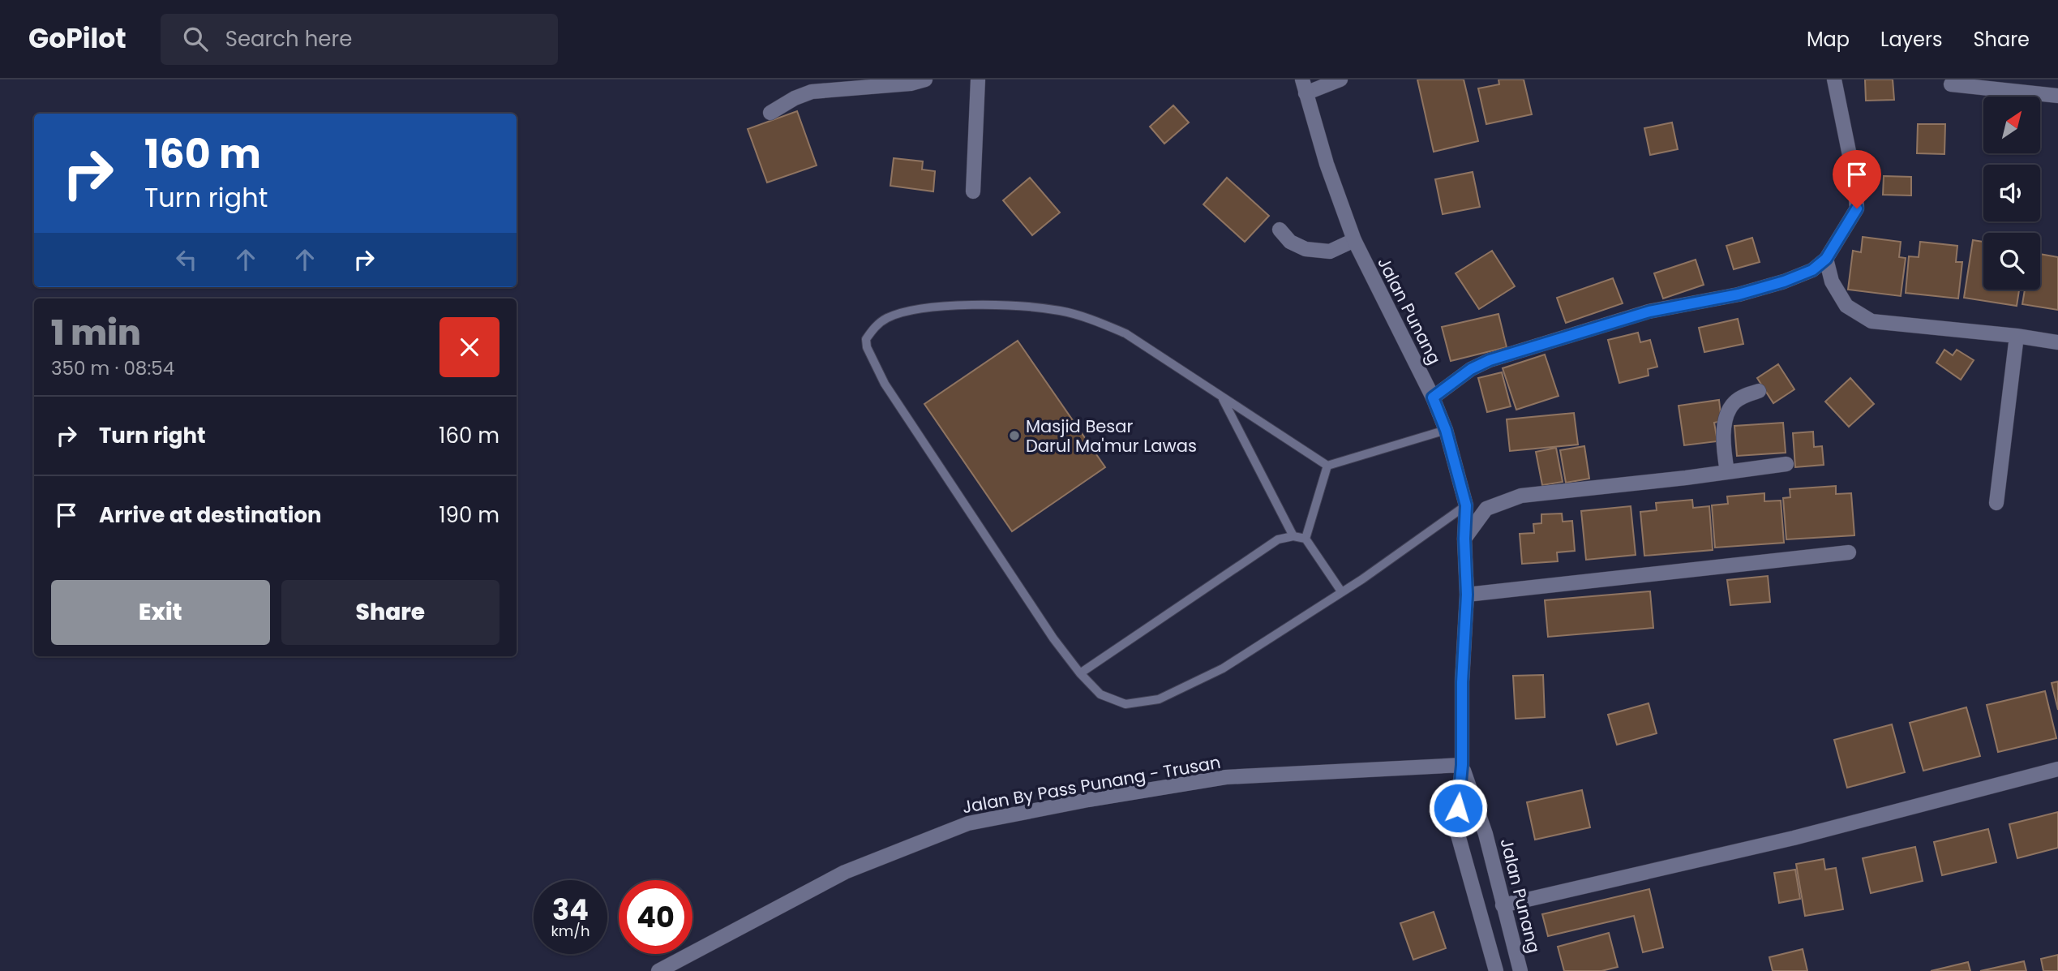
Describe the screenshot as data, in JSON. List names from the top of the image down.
{
  "streets": {
    "street": ["Jalan Punang", "Jalan By Pass Punang - Trusan"]
  },
  "crossings": [
    ["Jalan Punang", "Jalan By Pass Punang - Trusan"]
  ],
  "places": ["Masjid Besar Darul Ma'mur Lawas"],
  "north": "top right",
  "page": {
    "header": "GoPilot",
    "search": "Search here",
    "nav": ["Map", "Layers", "Share"],
    "turn": ["160 m", "Turn right"],
    "heading": ["1 min", "350 m · 08:54"],
    "list": [
      {
        "name": "Turn right",
        "value": "160 m"
      },
      {
        "name": "Arrive at destination",
        "value": "190 m"
      }
    ],
    "buttons": ["Exit", "Share"],
    "speed": "34 km/h",
    "limit": "40"
  }
}
